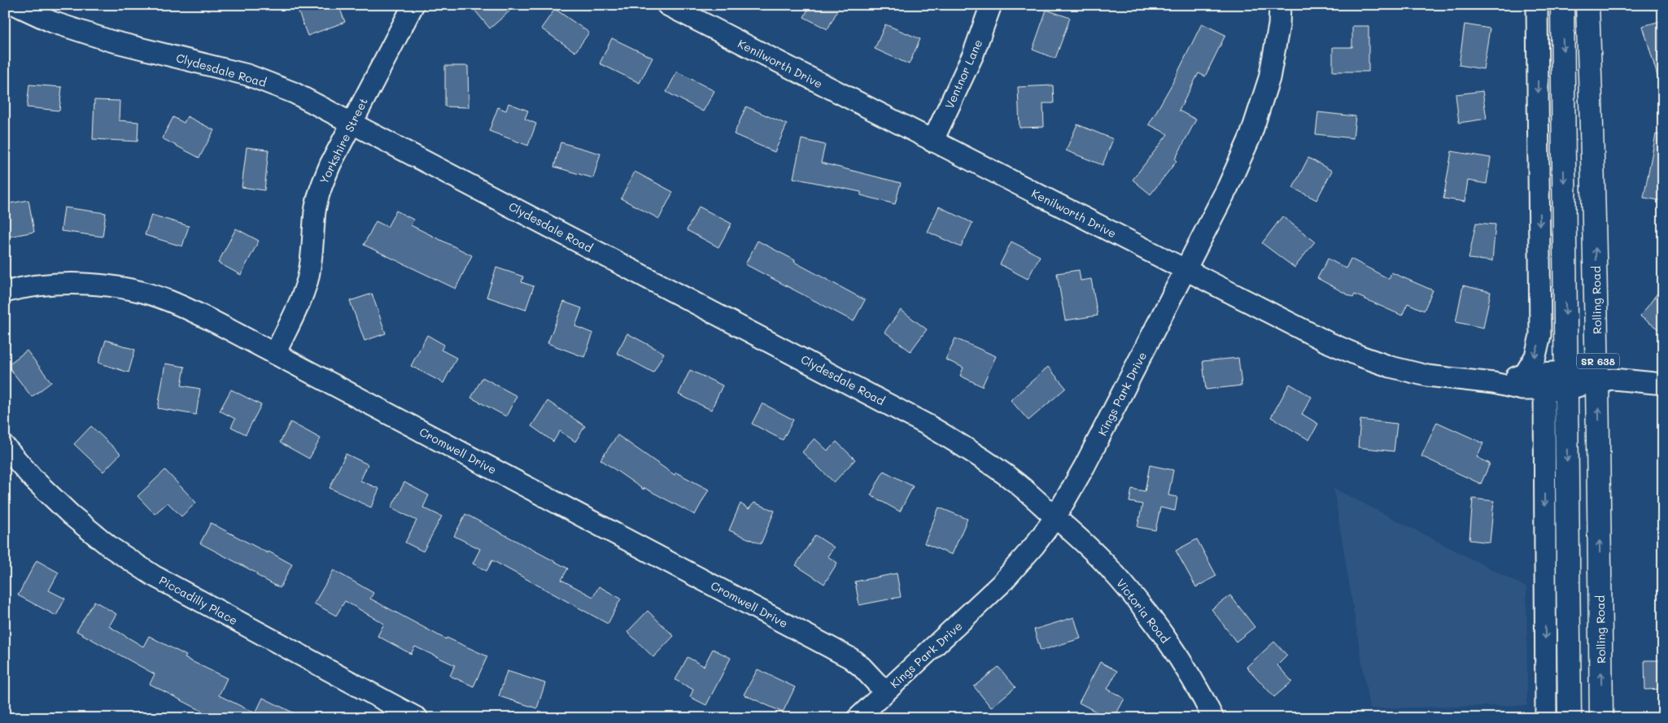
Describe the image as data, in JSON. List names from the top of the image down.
{
  "streets": {
    "main road": ["Rolling Road", "SR 638"],
    "street": [
      "Kenilworth Drive",
      "Clydesdale Road",
      "Ventnor Lane",
      "Yorkshire Street",
      "Kings Park Drive",
      "Cromwell Drive",
      "Piccadilly Place",
      "Victoria Road"
    ]
  },
  "crossings": [
    ["Kenilworth Drive", "Ventnor Lane"],
    ["Kenilworth Drive", "Rolling Road"],
    ["Kenilworth Drive", "SR 638"],
    ["Kenilworth Drive", "Kings Park Drive"],
    ["Clydesdale Road", "Yorkshire Street"],
    ["Clydesdale Road", "Kings Park Drive"],
    ["Clydesdale Road", "Victoria Road"],
    ["Yorkshire Street", "Cromwell Drive"],
    ["Kings Park Drive", "Cromwell Drive"],
    ["Kings Park Drive", "Victoria Road"]
  ]
}
